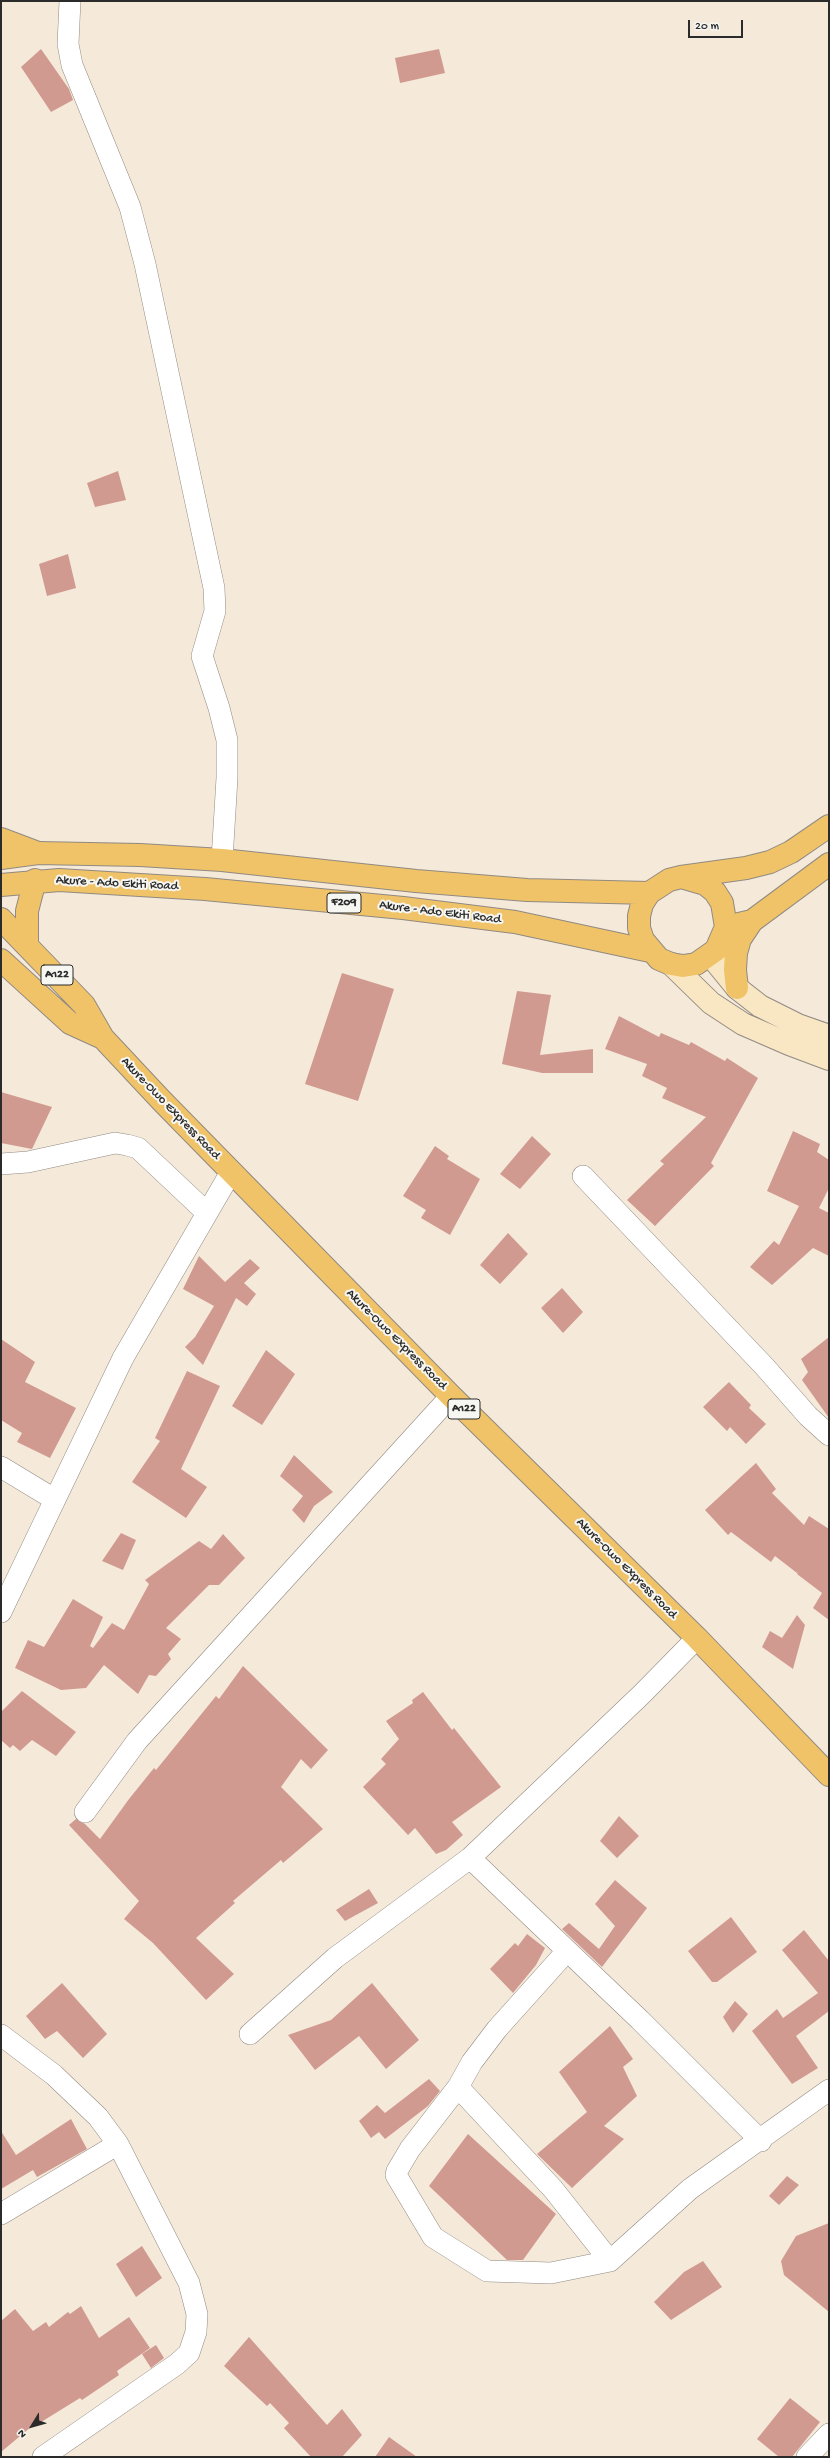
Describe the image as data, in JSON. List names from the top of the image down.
{
  "streets": {
    "main road": [
      "Akure - Ado Ekiti Road",
      "F209",
      "A122",
      "Akure-Owo Express Road"
    ]
  },
  "crossings": [
    ["Akure - Ado Ekiti Road", "F209"]
  ],
  "scale_bar": "20 m",
  "north": "bottom left"
}
